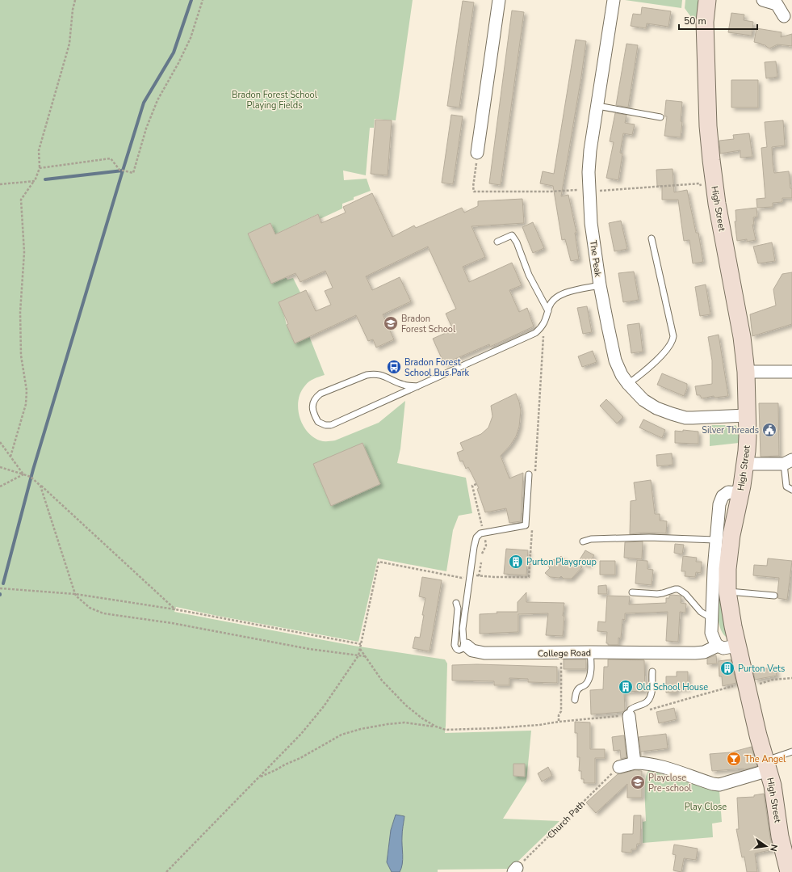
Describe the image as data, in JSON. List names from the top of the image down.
{
  "streets": {
    "street": ["High Street", "The Peak", "College Road"],
    "path": ["Church Path"]
  },
  "crossings": [
    ["High Street", "The Peak"],
    ["High Street", "College Road"]
  ],
  "parks": ["Bradon Forest School Playing Fields", "Play Close"],
  "places": {
    "school or university": ["Bradon Forest School", "Playclose Pre-school"],
    "bus stop": ["Bradon Forest School Bus Park"],
    "public building": ["Silver Threads"],
    "building": ["Purton Playgroup", "Purton Vets", "Old School House"],
    "bar": ["The Angel"]
  },
  "scale_bar": "50 m",
  "north": "right"
}
